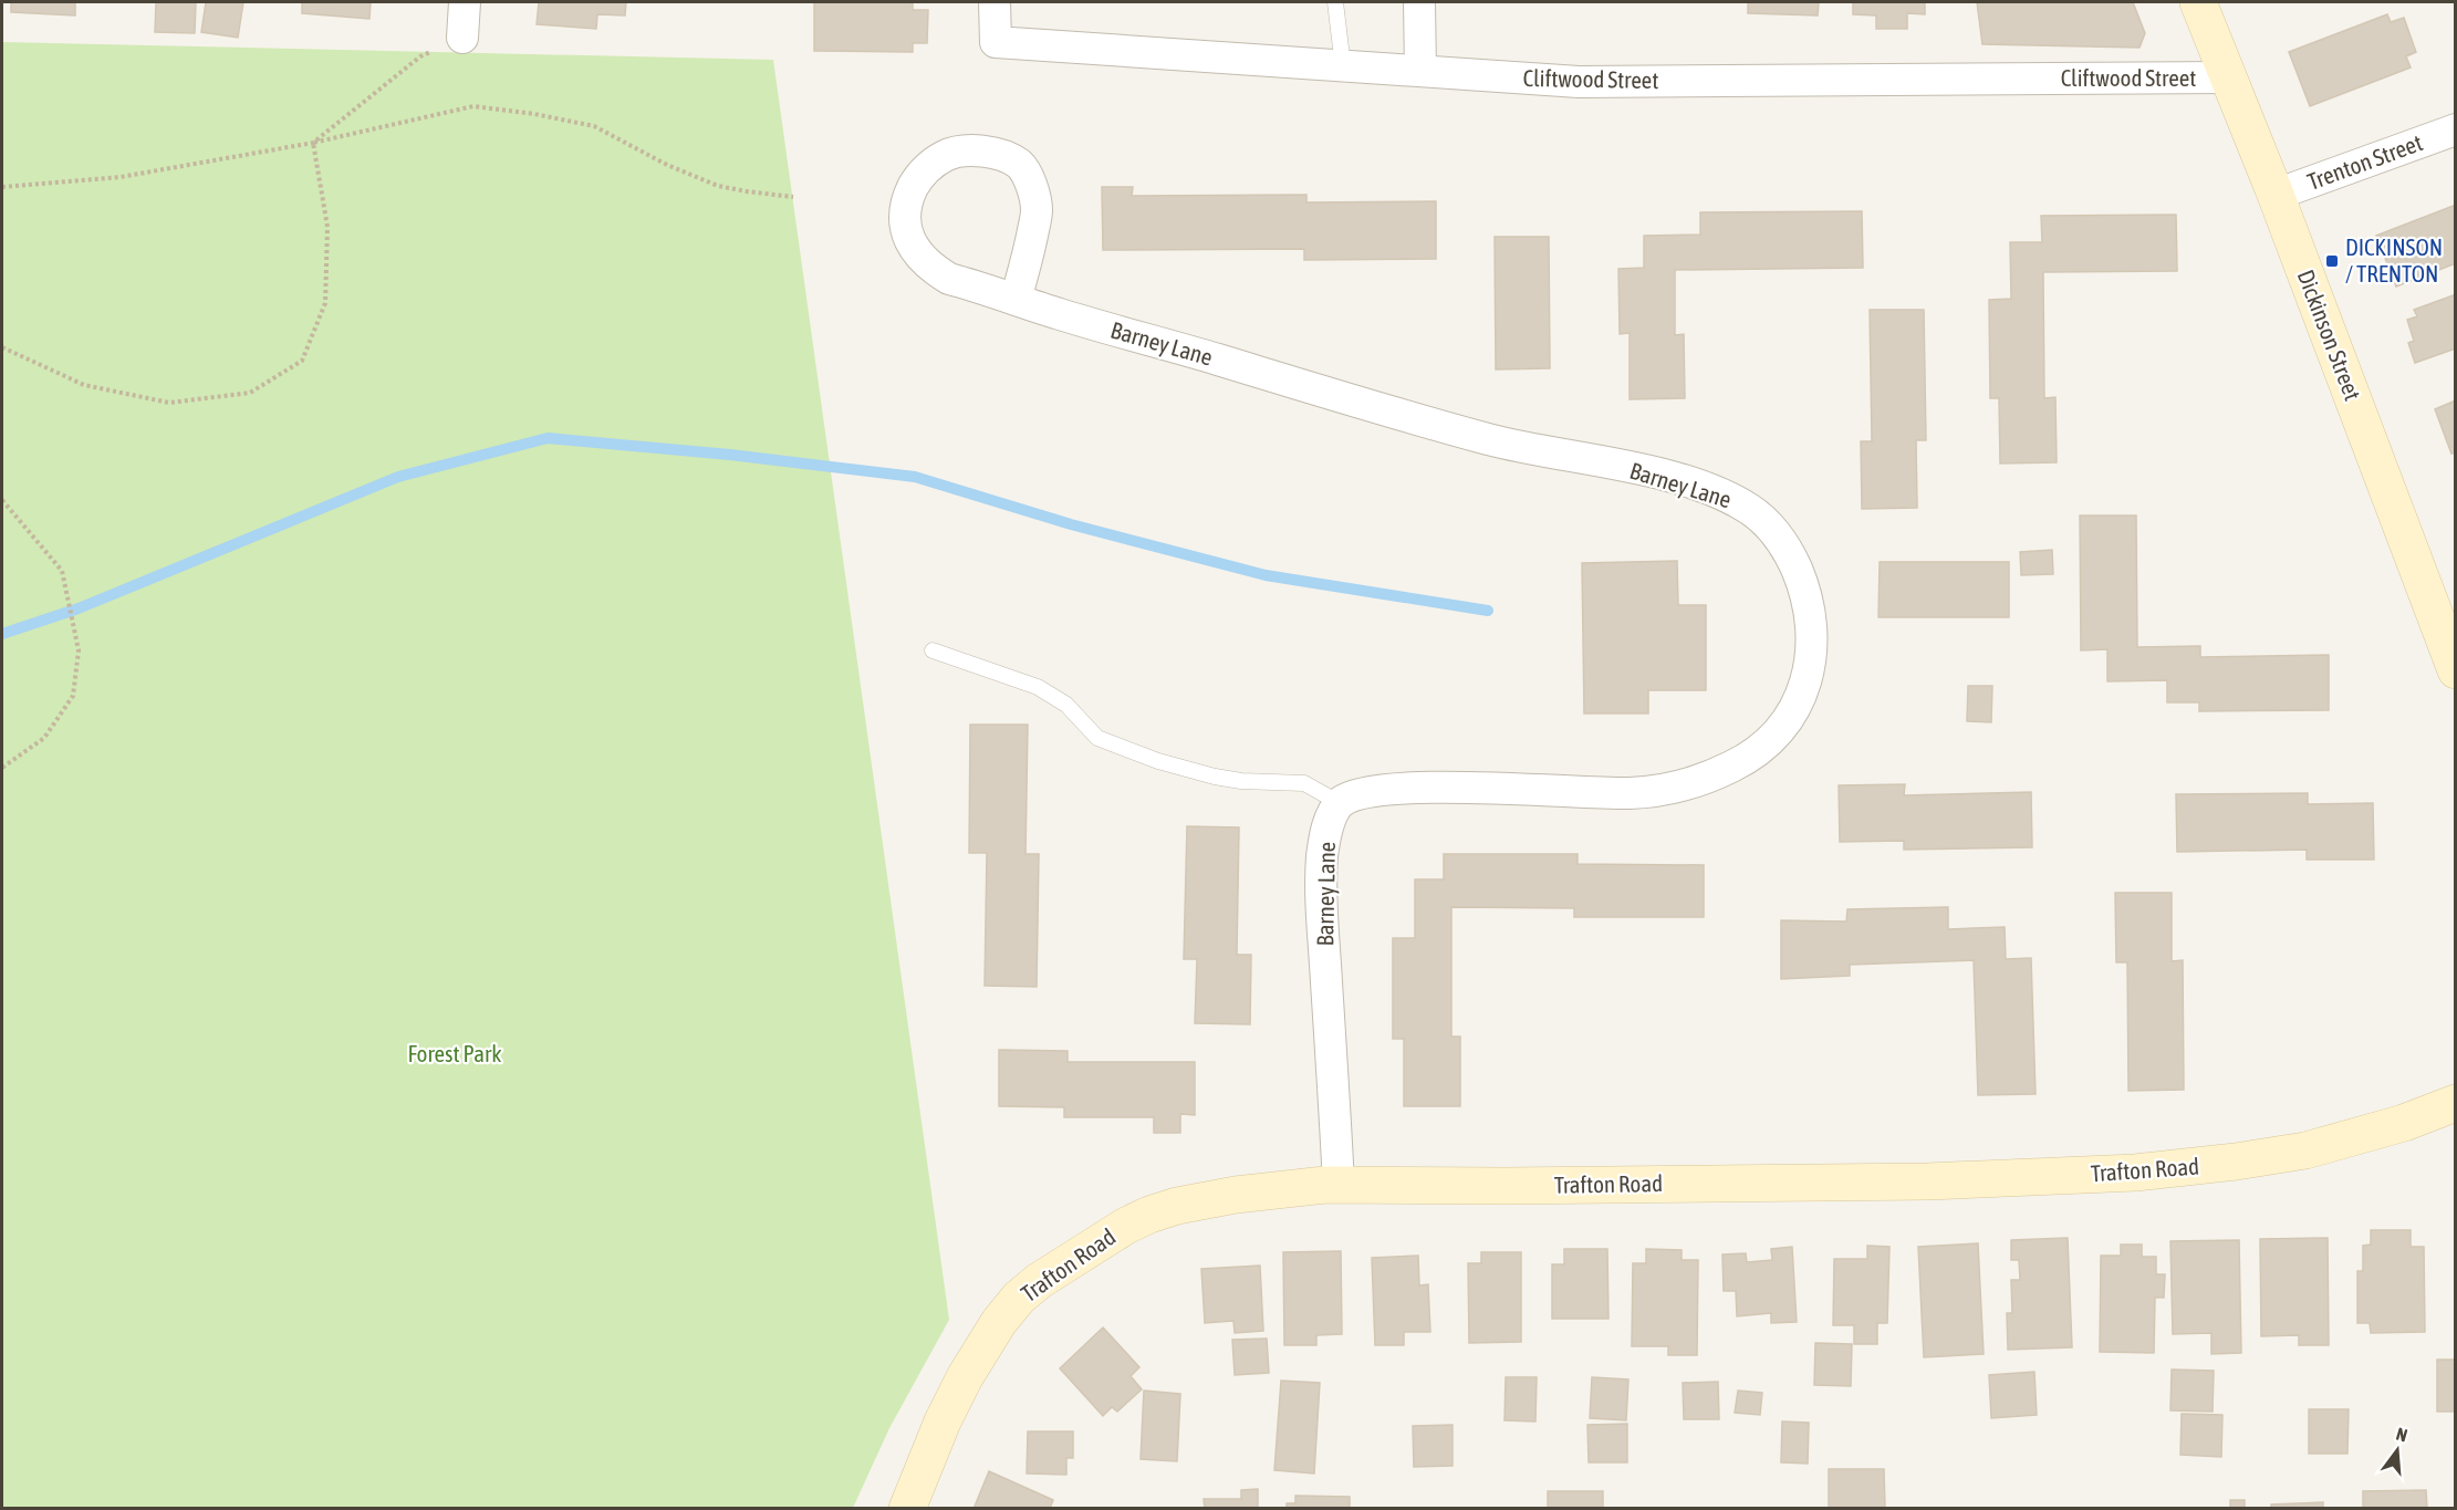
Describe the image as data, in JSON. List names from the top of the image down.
{
  "streets": {
    "street": [
      "Cliftwood Street",
      "Trenton Street",
      "Dickinson Street",
      "Barney Lane",
      "Trafton Road"
    ]
  },
  "crossings": [
    ["Cliftwood Street", "Dickinson Street"],
    ["Trenton Street", "Dickinson Street"],
    ["Barney Lane", "Trafton Road"]
  ],
  "parks": ["Forest Park"],
  "places": {
    "transit": ["DICKINSON / TRENTON"]
  },
  "north": "top"
}
